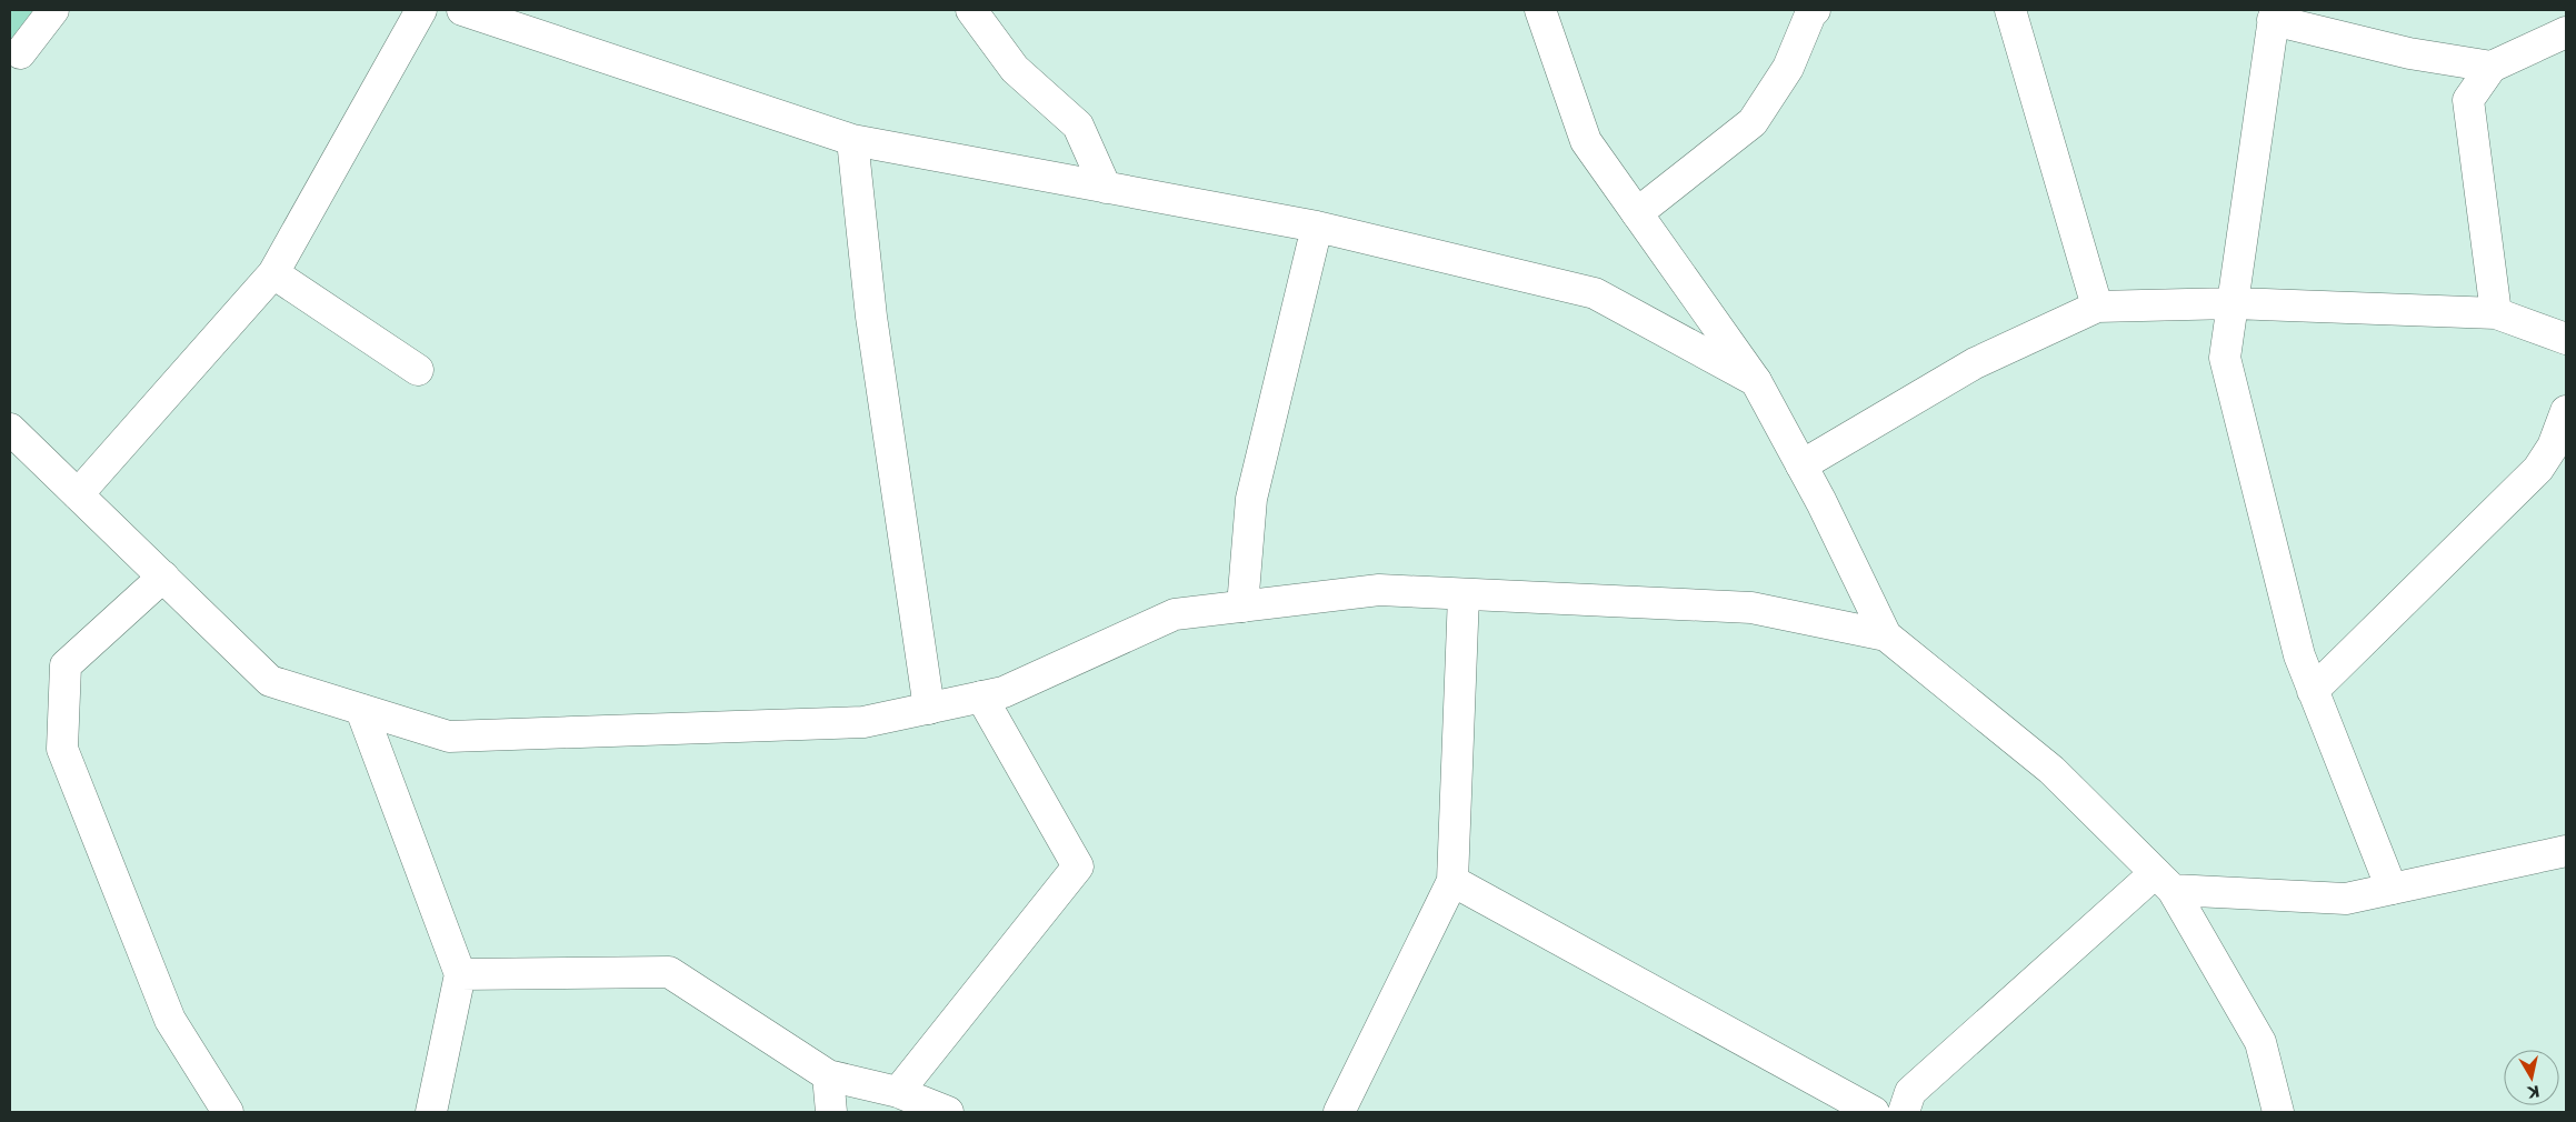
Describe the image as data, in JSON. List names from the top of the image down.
{
  "north": "bottom"
}
